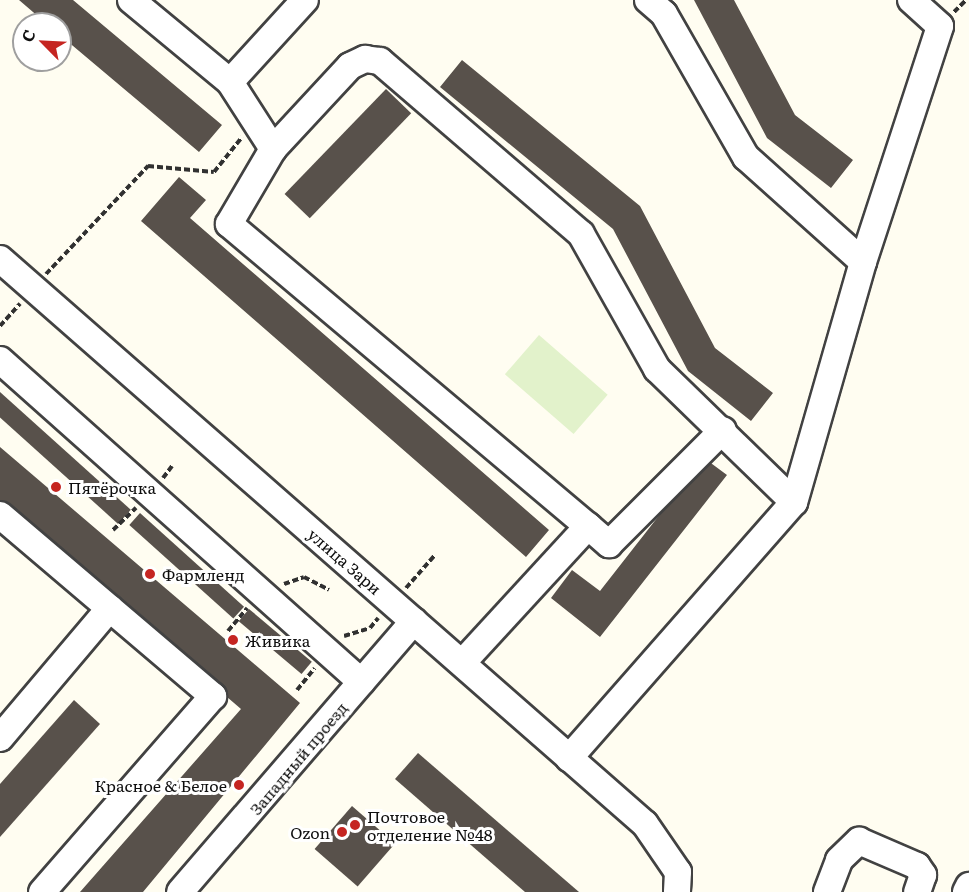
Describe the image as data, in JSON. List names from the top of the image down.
{
  "streets": {
    "street": ["улица Зари", "Западный проезд"]
  },
  "crossings": [
    ["улица Зари", "Западный проезд"]
  ],
  "places": [
    "Пятёрочка",
    "Фармленд",
    "Живика",
    "Красное & Белое",
    "Почтовое отделение №48",
    "Ozon"
  ],
  "north": "top left"
}
